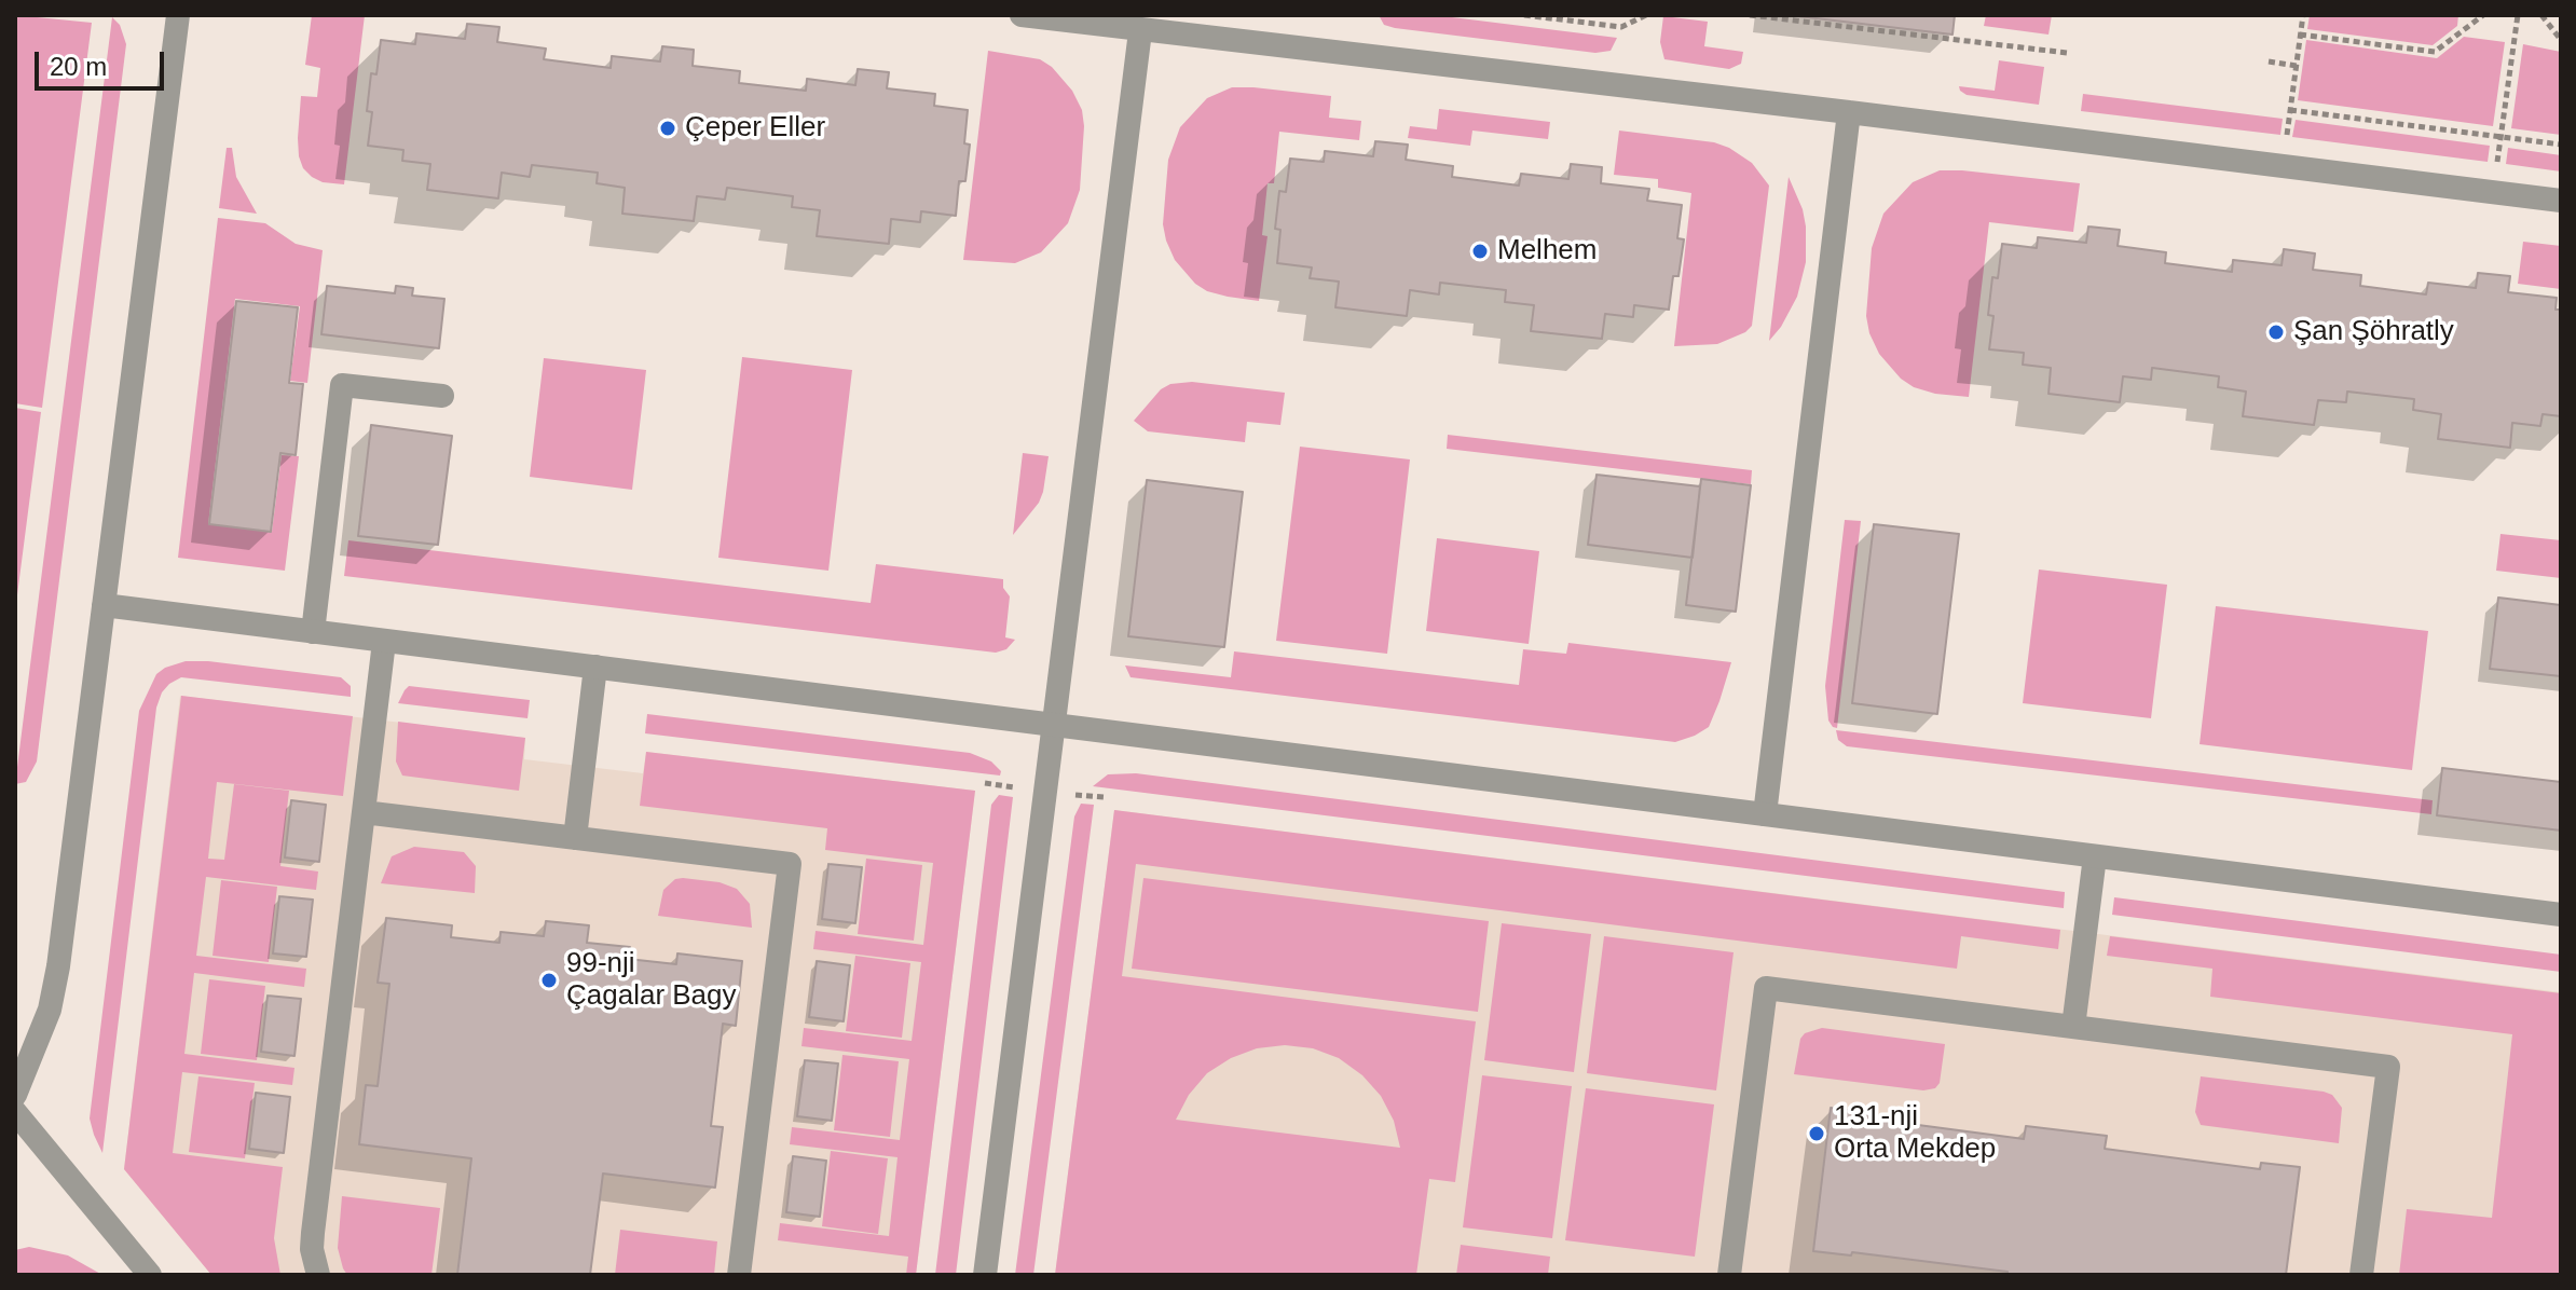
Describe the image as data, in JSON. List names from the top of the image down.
{
  "places": [
    "Çeper Eller",
    "Melhem",
    "Şan Şöhratly",
    "99-nji Çagalar Bagy",
    "131-nji Orta Mekdep"
  ],
  "scale_bar": "20 m"
}
